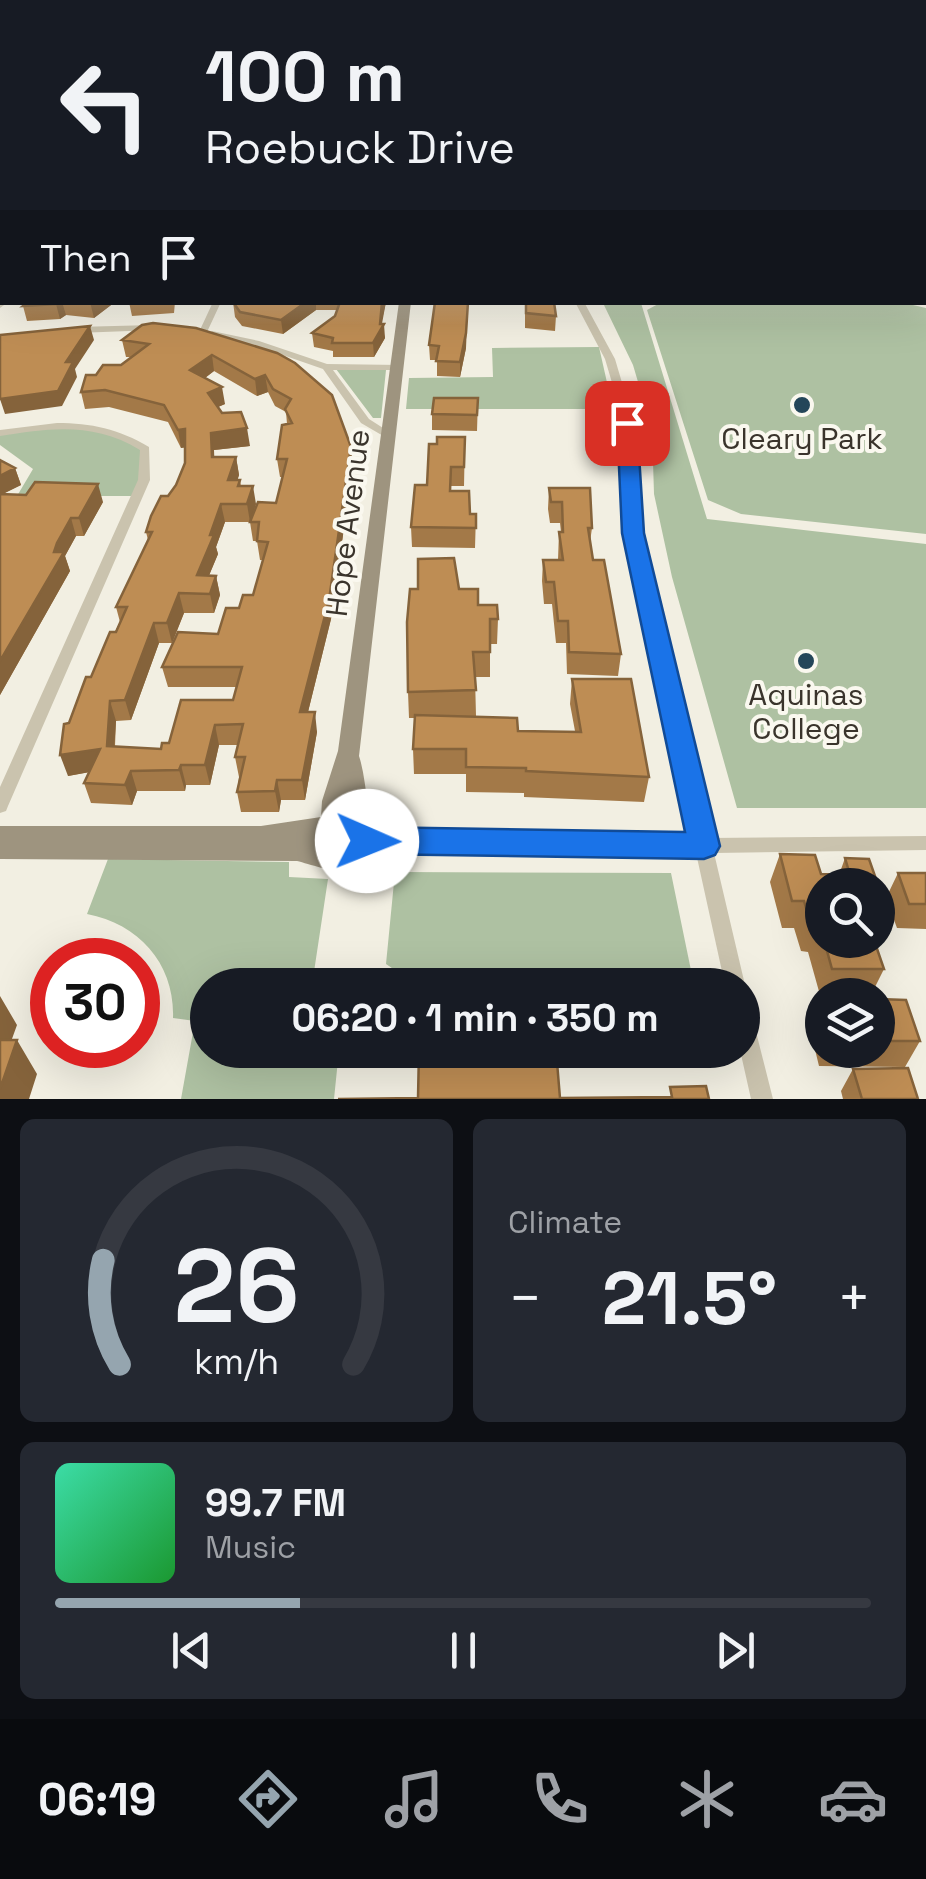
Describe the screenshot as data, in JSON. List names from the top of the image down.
{
  "streets": {
    "street": ["Hope Avenue"]
  },
  "places": ["Cleary Park", "Aquinas College"],
  "page": {
    "turn": ["100 m", "Roebuck Drive"],
    "then": "Then",
    "limit": "30",
    "trip": "06:20 · 1 min · 350 m",
    "tile": "Climate",
    "heat": ["−", "21.5°", "+"],
    "song": ["99.7 FM", "Music"],
    "tabs": "06:19",
    "gauge": ["26", "km/h"]
  }
}
